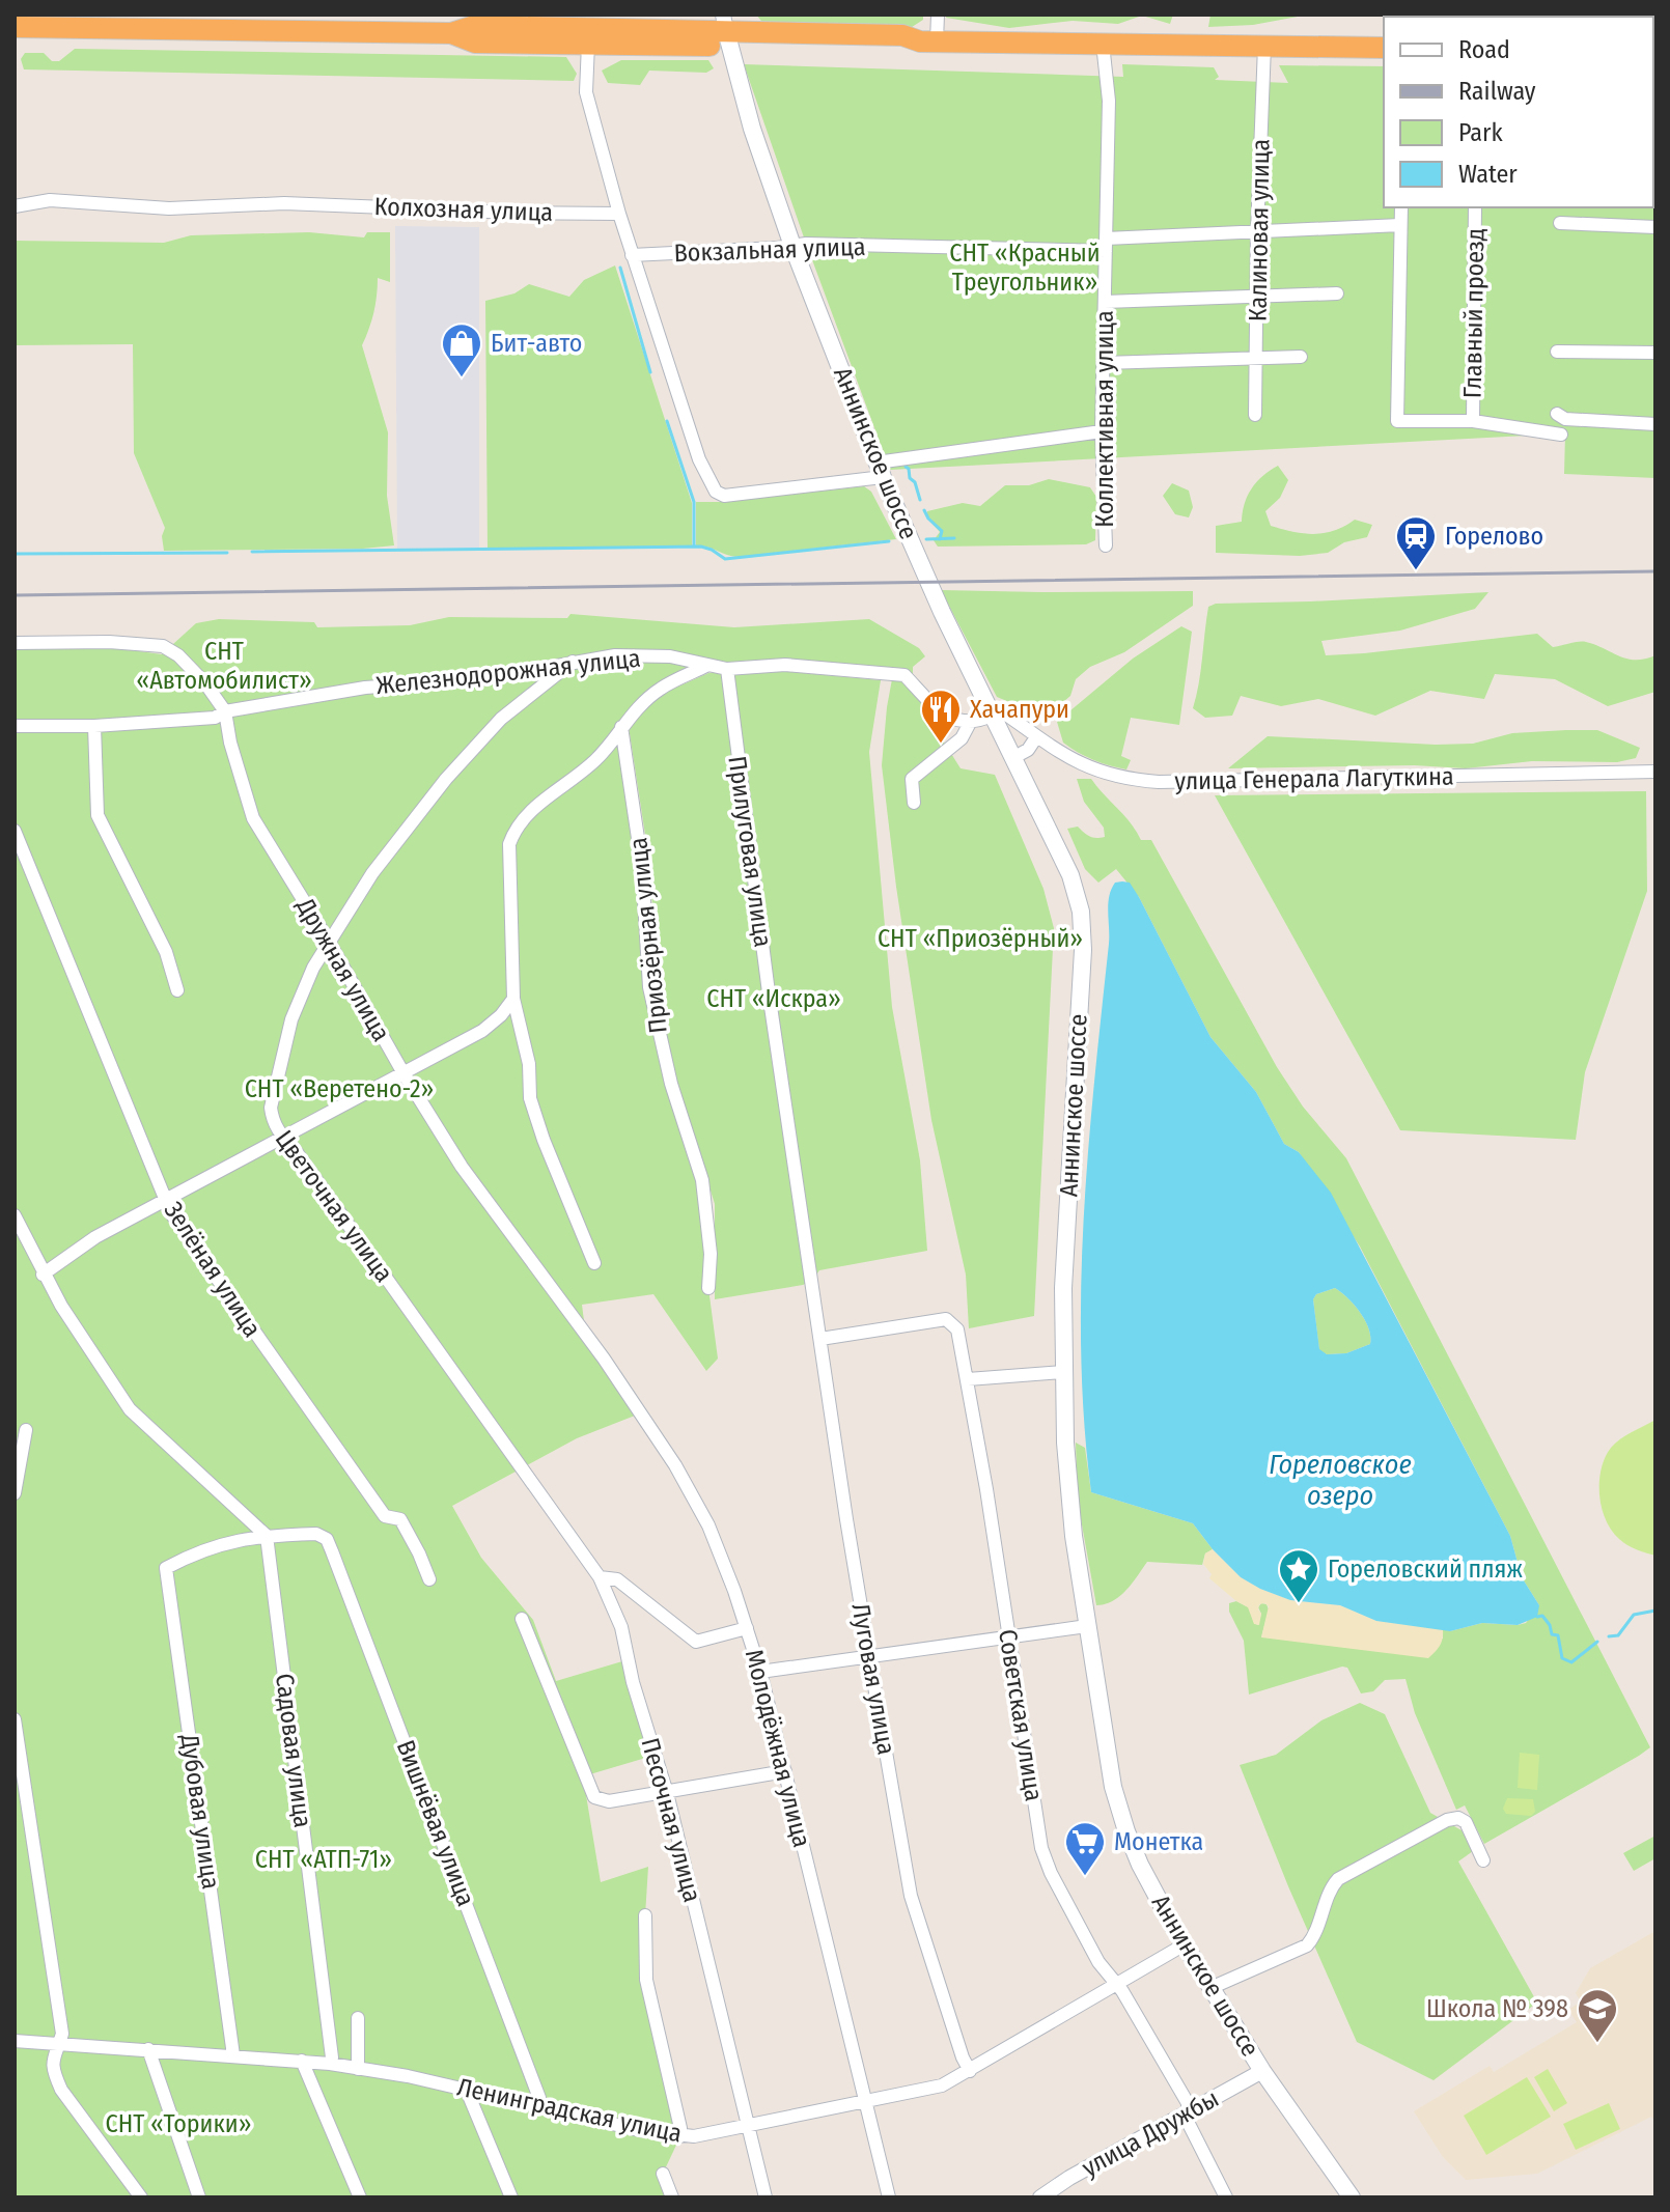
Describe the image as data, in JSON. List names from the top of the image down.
{
  "streets": {
    "main road": ["Аннинское шоссе"],
    "street": [
      "Колхозная улица",
      "Калиновая улица",
      "Вокзальная улица",
      "Главный проезд",
      "Коллективная улица",
      "Железнодорожная улица",
      "улица Генерала Лагуткина",
      "Прилуговая улица",
      "Приозёрная улица",
      "Дружная улица",
      "Цветочная улица",
      "Зелёная улица",
      "Луговая улица",
      "Советская улица",
      "Молодёжная улица",
      "Садовая улица",
      "Дубовая улица",
      "Песочная улица",
      "Вишнёвая улица",
      "Ленинградская улица",
      "улица Дружбы"
    ]
  },
  "crossings": [
    ["Калиновая улица", "Вокзальная улица"],
    ["Вокзальная улица", "Коллективная улица"],
    ["Вокзальная улица", "Аннинское шоссе"],
    ["Аннинское шоссе", "улица Генерала Лагуткина"],
    ["Аннинское шоссе", "Ленинградская улица"],
    ["Аннинское шоссе", "улица Дружбы"],
    ["Железнодорожная улица", "Прилуговая улица"],
    ["Железнодорожная улица", "Дружная улица"],
    ["Железнодорожная улица", "Цветочная улица"],
    ["Прилуговая улица", "Луговая улица"],
    ["Дружная улица", "Цветочная улица"],
    ["Дружная улица", "Молодёжная улица"],
    ["Цветочная улица", "Песочная улица"],
    ["Луговая улица", "Советская улица"],
    ["Луговая улица", "Ленинградская улица"],
    ["Советская улица", "Ленинградская улица"],
    ["Советская улица", "улица Дружбы"],
    ["Молодёжная улица", "Ленинградская улица"],
    ["Садовая улица", "Дубовая улица"],
    ["Садовая улица", "Вишнёвая улица"],
    ["Садовая улица", "Ленинградская улица"],
    ["Дубовая улица", "Вишнёвая улица"],
    ["Дубовая улица", "Ленинградская улица"],
    ["Песочная улица", "Ленинградская улица"],
    ["Вишнёвая улица", "Ленинградская улица"]
  ],
  "water": ["Гореловское озеро"],
  "parks": [
    "СНТ «Красный Треугольник»",
    "СНТ «Автомобилист»",
    "СНТ «Приозёрный»",
    "СНТ «Искра»",
    "СНТ «Веретено-2»",
    "СНТ «АТП-71»",
    "СНТ «Торики»"
  ],
  "places": {
    "shop": ["Бит-авто"],
    "station": ["Горелово"],
    "restaurant": ["Хачапури"],
    "place": ["Гореловский пляж"],
    "supermarket": ["Монетка"],
    "school or university": ["Школа № 398"]
  },
  "legend": [
    "Road",
    "Railway",
    "Park",
    "Water"
  ]
}
